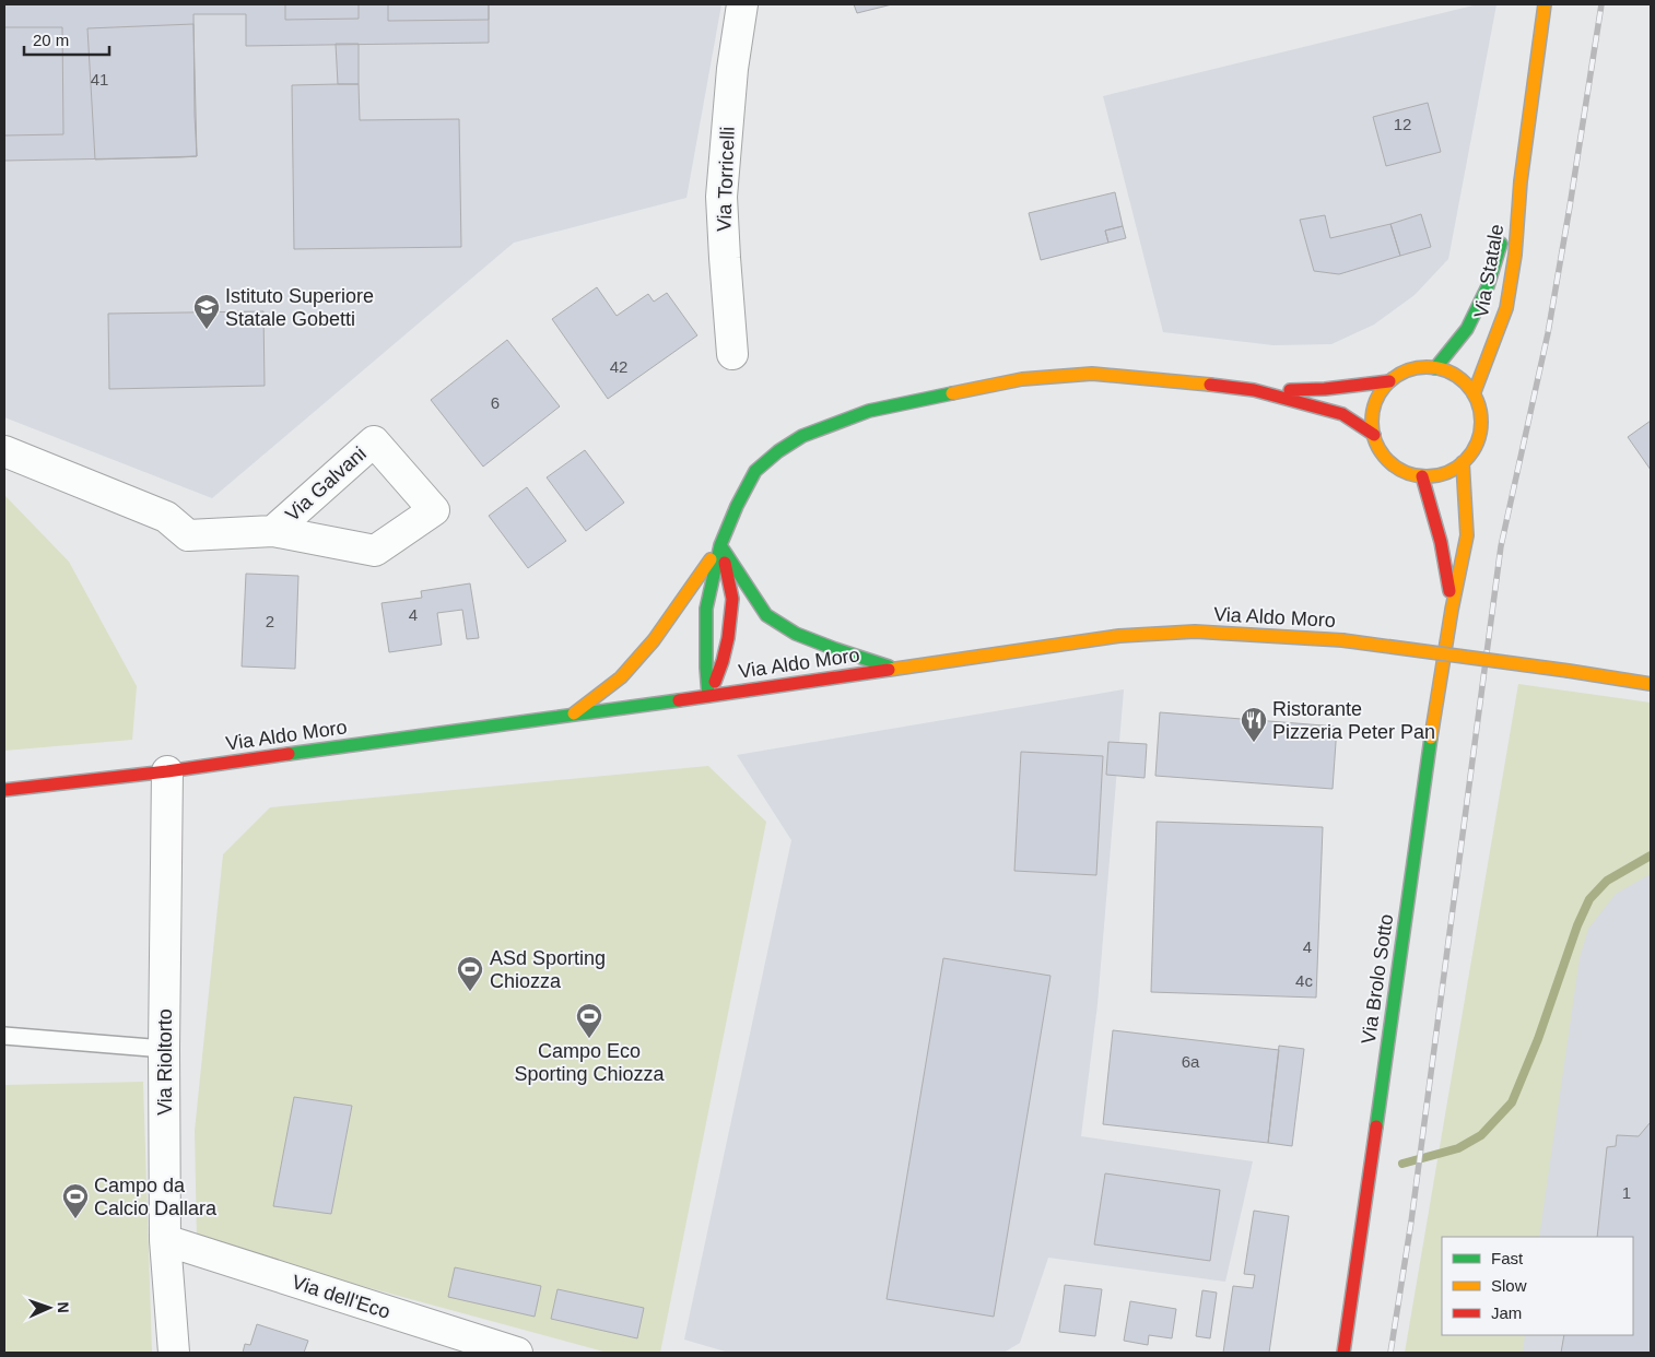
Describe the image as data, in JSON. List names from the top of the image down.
{
  "streets": {
    "main road": ["Via Statale", "Via Aldo Moro", "Via Brolo Sotto"],
    "street": [
      "Via Torricelli",
      "Via Galvani",
      "Via Rioltorto",
      "Via dell'Eco"
    ]
  },
  "crossings": [
    ["Via Statale", "Via Aldo Moro"],
    ["Via Statale", "Via Brolo Sotto"],
    ["Via Aldo Moro", "Via Brolo Sotto"],
    ["Via Aldo Moro", "Via Rioltorto"],
    ["Via Rioltorto", "Via dell'Eco"]
  ],
  "places": {
    "school or university": ["Istituto Superiore Statale Gobetti"],
    "restaurant": ["Ristorante Pizzeria Peter Pan"],
    "sports": ["ASd Sporting Chiozza", "Campo Eco Sporting Chiozza", "Campo da Calcio Dallara"]
  },
  "house_numbers": [
    "41",
    "12",
    "42",
    "6",
    "4",
    "2",
    "4",
    "4c",
    "6a",
    "1"
  ],
  "legend": ["Fast", "Slow", "Jam"],
  "scale_bar": "20 m",
  "north": "right"
}
